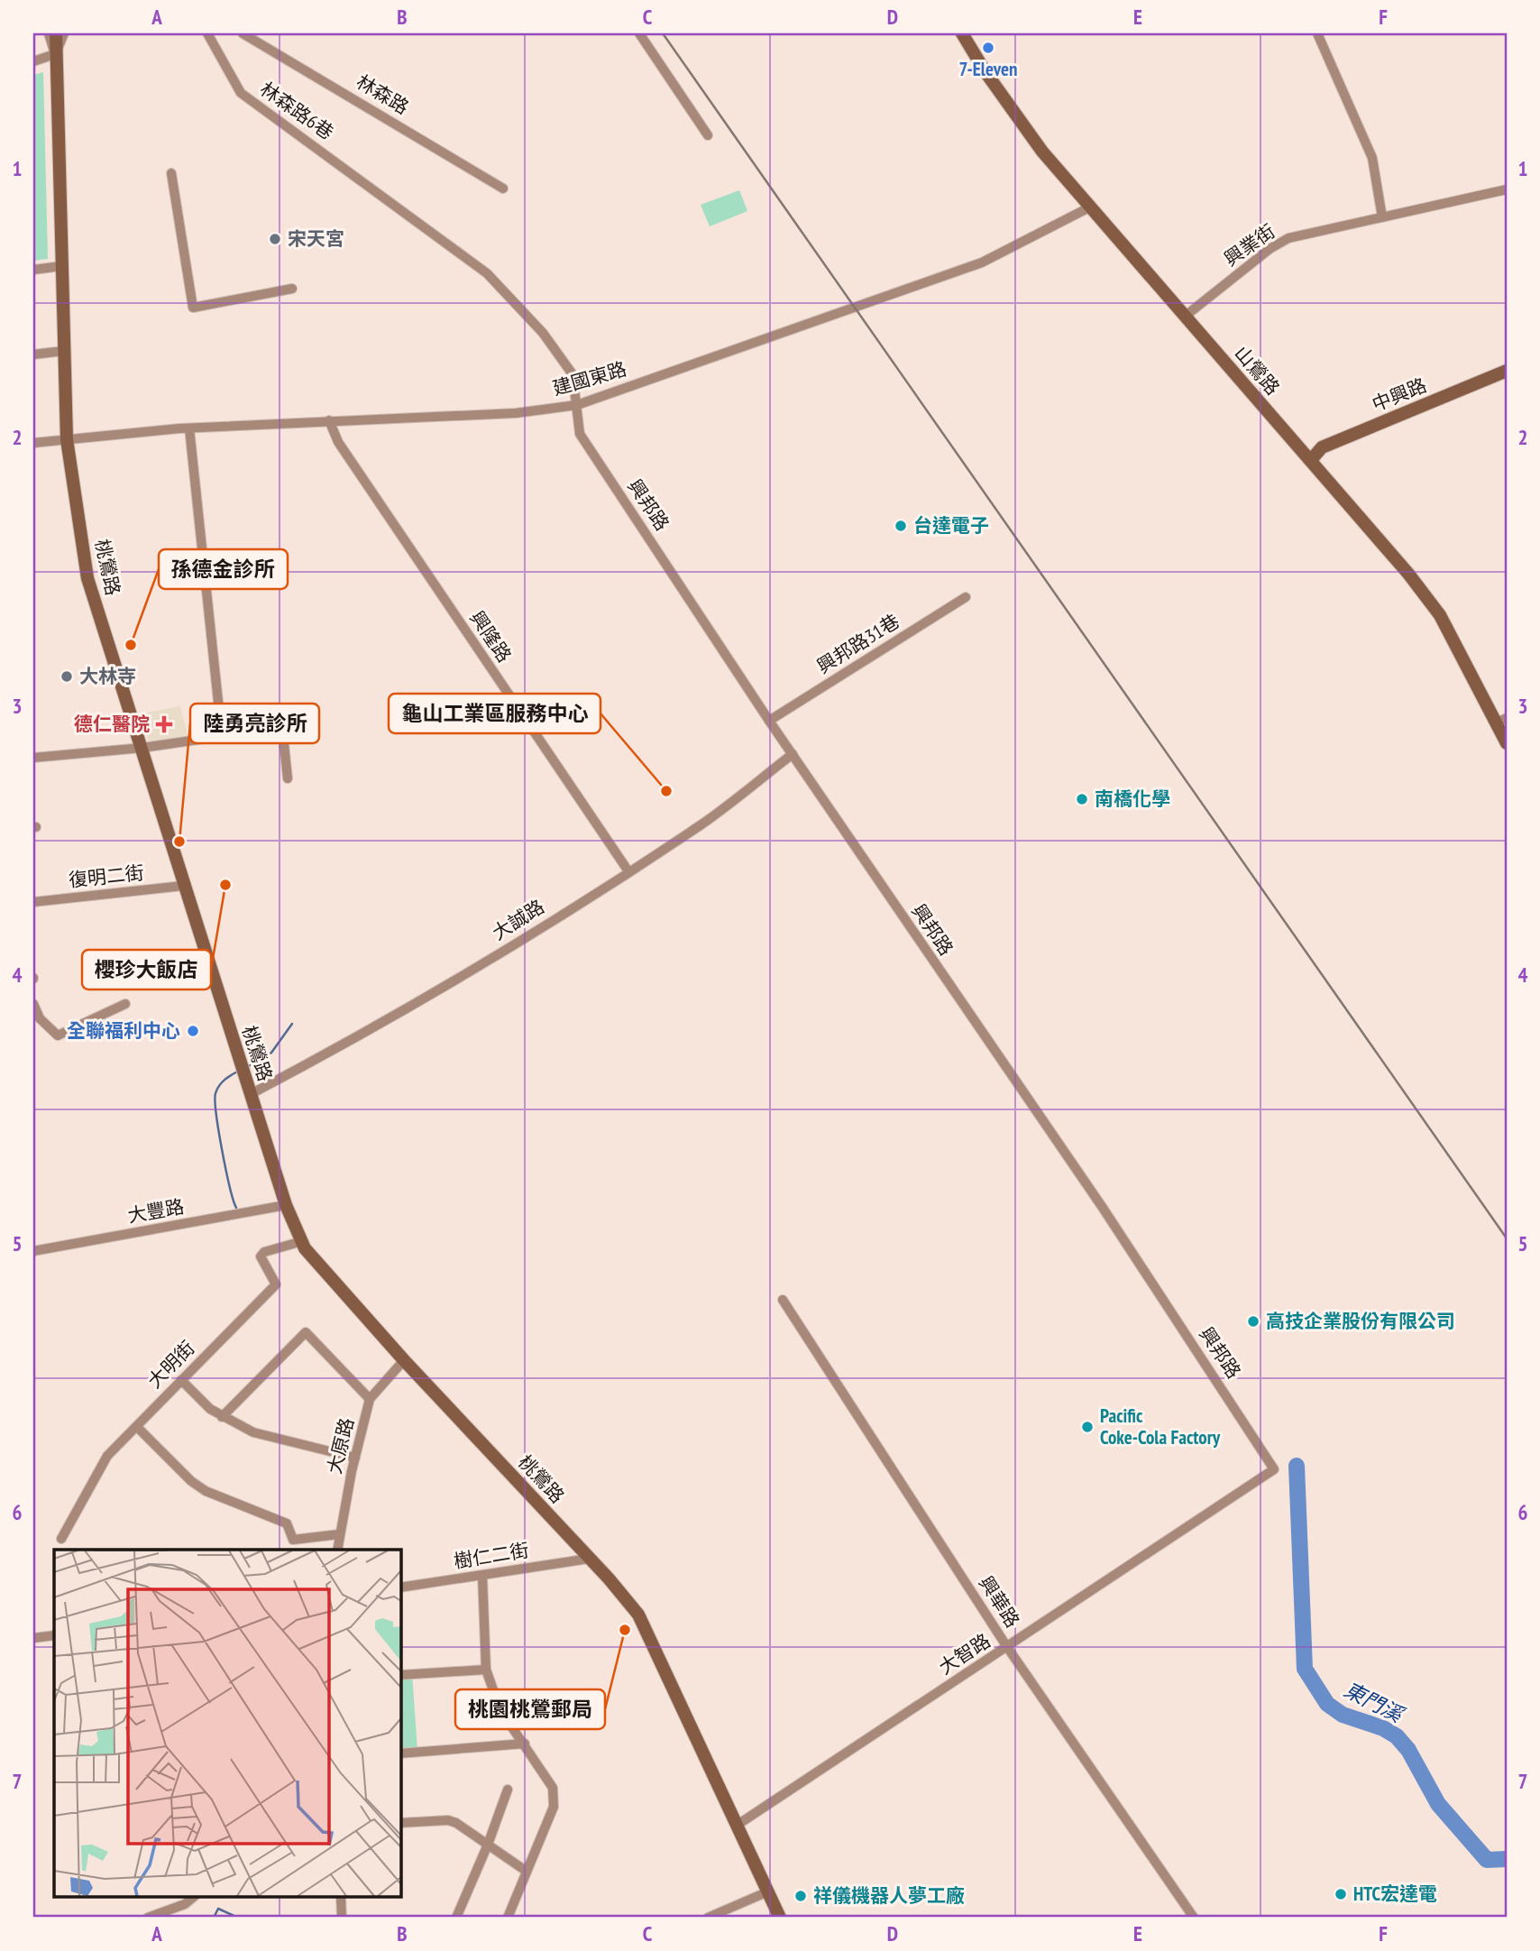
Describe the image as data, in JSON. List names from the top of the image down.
{
  "streets": {
    "main road": ["山鶯路", "中興路", "桃鶯路"],
    "street": [
      "林森路",
      "林森路6巷",
      "興業街",
      "建國東路",
      "興邦路",
      "興隆路",
      "興邦路31巷",
      "復明二街",
      "大誠路",
      "大豐路",
      "大明街",
      "大原路",
      "樹仁二街",
      "興華路",
      "大智路"
    ]
  },
  "crossings": [
    ["林森路6巷", "建國東路"],
    ["林森路6巷", "興邦路"],
    ["興業街", "山鶯路"],
    ["山鶯路", "建國東路"],
    ["山鶯路", "中興路"],
    ["建國東路", "興邦路"],
    ["建國東路", "桃鶯路"],
    ["建國東路", "興隆路"],
    ["興邦路", "興邦路31巷"],
    ["興邦路", "大誠路"],
    ["興邦路", "大智路"],
    ["桃鶯路", "復明二街"],
    ["桃鶯路", "大誠路"],
    ["桃鶯路", "大豐路"],
    ["桃鶯路", "大明街"],
    ["桃鶯路", "大原路"],
    ["桃鶯路", "樹仁二街"],
    ["桃鶯路", "大智路"],
    ["興隆路", "大誠路"],
    ["興華路", "大智路"]
  ],
  "water": ["東門溪"],
  "places": {
    "other": [
      "7-Eleven",
      "宋天宮",
      "台達電子",
      "孫德金診所",
      "大林寺",
      "龜山工業區服務中心",
      "南橋化學",
      "陸勇亮診所",
      "櫻珍大飯店",
      "全聯福利中心",
      "高技企業股份有限公司",
      "Pacific Coke-Cola Factory",
      "桃園桃鶯郵局",
      "HTC宏達電",
      "祥儀機器人夢工廠"
    ],
    "health": ["德仁醫院"]
  },
  "grid": {
    "columns": [
      "A",
      "B",
      "C",
      "D",
      "E",
      "F"
    ],
    "rows": [
      "1",
      "2",
      "3",
      "4",
      "5",
      "6",
      "7"
    ]
  }
}
